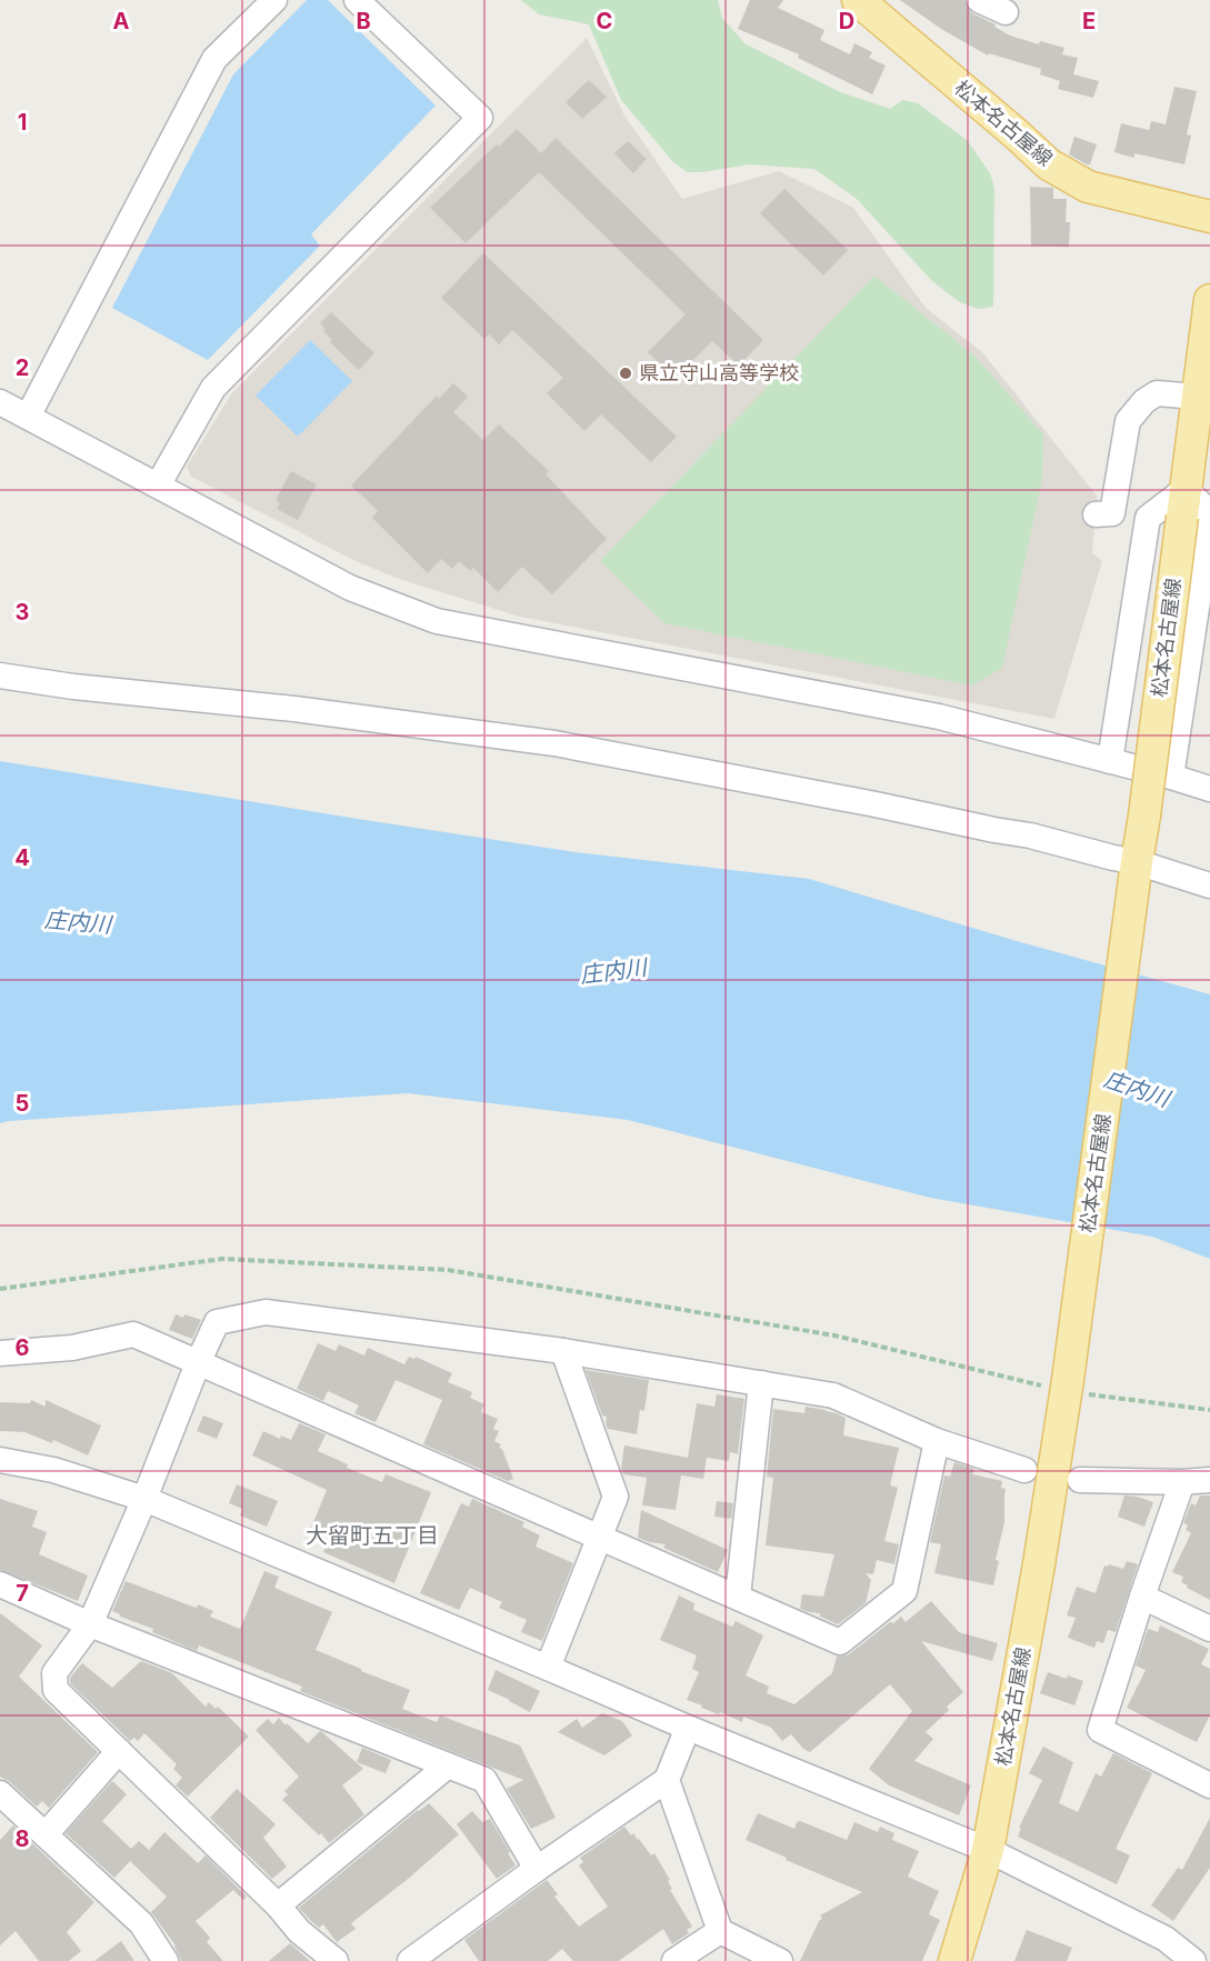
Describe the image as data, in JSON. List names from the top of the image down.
{
  "streets": {
    "main road": ["松本名古屋線"]
  },
  "districts": ["大留町五丁目"],
  "water": ["庄内川"],
  "places": ["県立守山高等学校"],
  "grid": {
    "columns": [
      "A",
      "B",
      "C",
      "D",
      "E"
    ],
    "rows": [
      "1",
      "2",
      "3",
      "4",
      "5",
      "6",
      "7",
      "8"
    ]
  }
}
